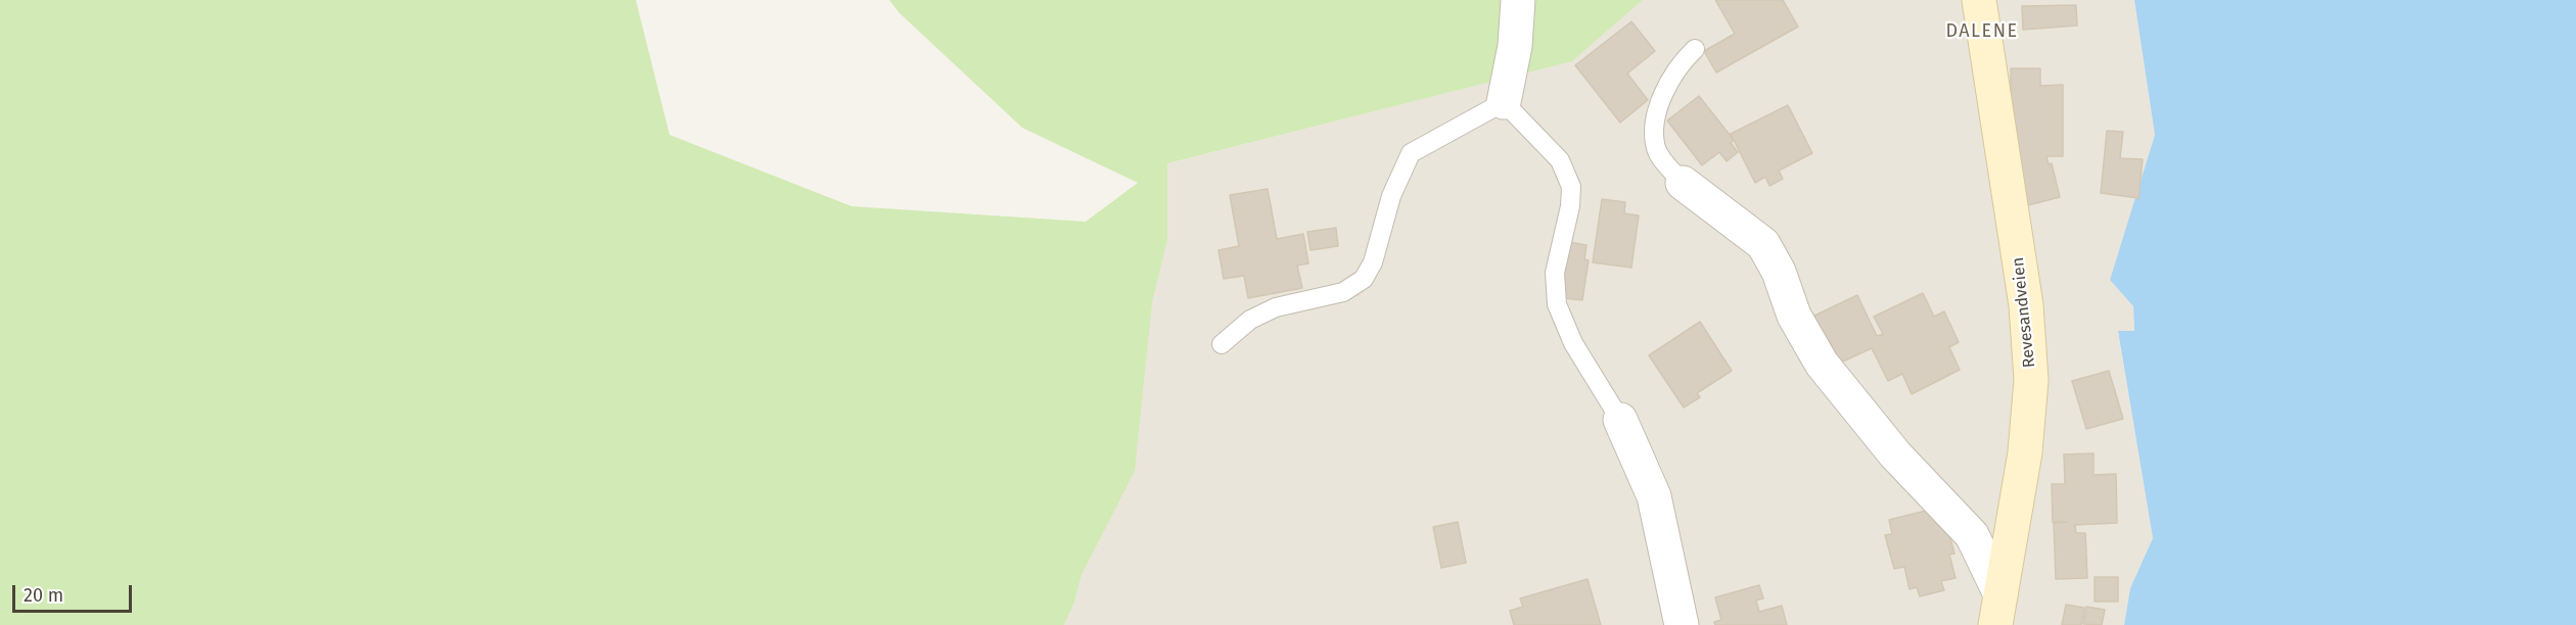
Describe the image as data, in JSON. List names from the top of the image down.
{
  "streets": {
    "main road": ["Revesandveien"]
  },
  "districts": ["DALENE"],
  "scale_bar": "20 m"
}
